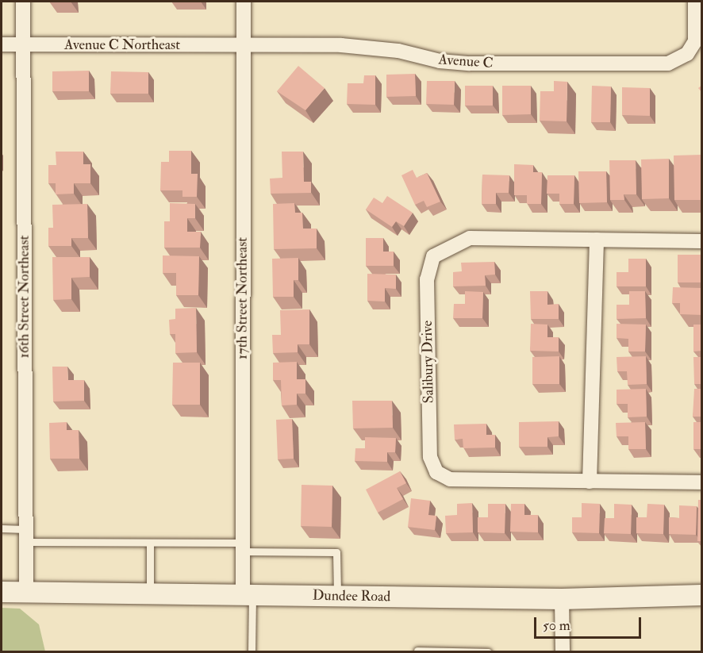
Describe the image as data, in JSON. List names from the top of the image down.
{
  "streets": {
    "main road": ["Dundee Road"],
    "street": [
      "Avenue C Northeast",
      "Avenue C",
      "16th Street Northeast",
      "17th Street Northeast",
      "Salibury Drive"
    ]
  },
  "crossings": [
    ["Avenue C Northeast", "Avenue C"],
    ["Avenue C Northeast", "16th Street Northeast"],
    ["Avenue C Northeast", "17th Street Northeast"],
    ["Avenue C", "17th Street Northeast"],
    ["16th Street Northeast", "Dundee Road"],
    ["17th Street Northeast", "Dundee Road"]
  ],
  "scale_bar": "50 m"
}
